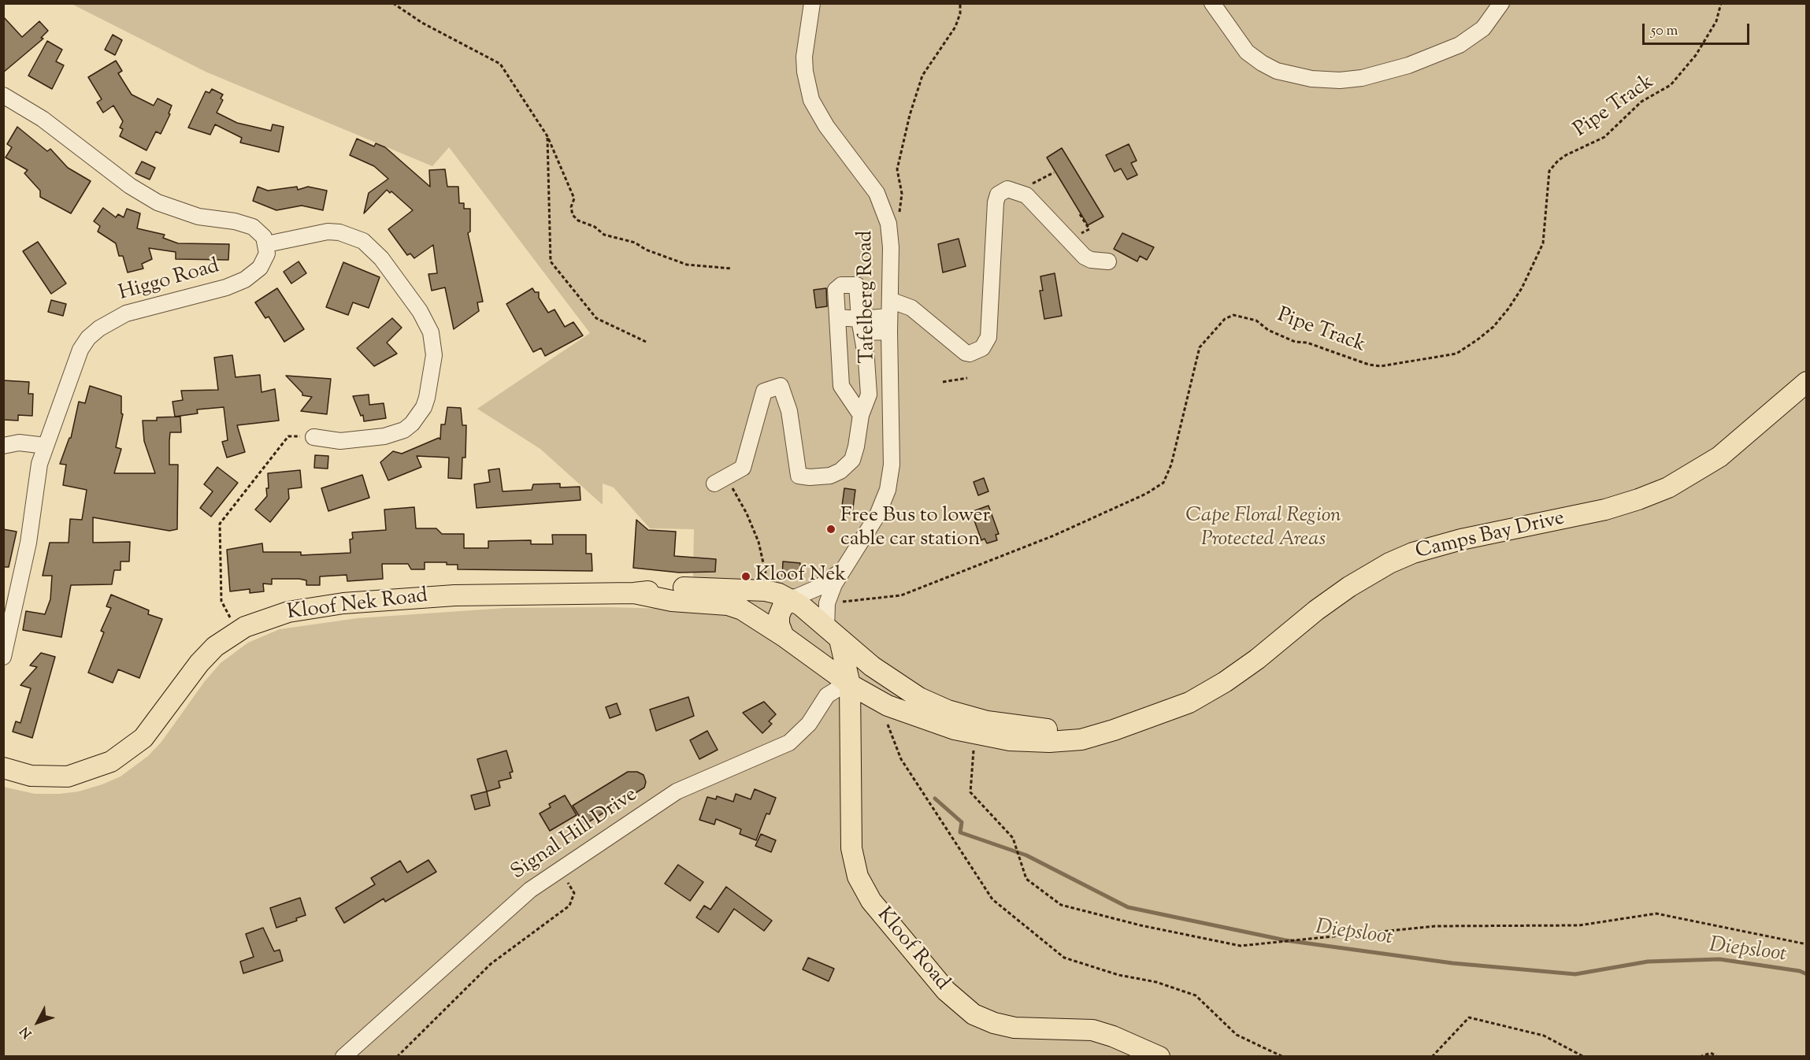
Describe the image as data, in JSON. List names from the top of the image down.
{
  "streets": {
    "main road": ["Camps Bay Drive", "Kloof Nek Road", "Kloof Road"],
    "street": ["Higgo Road", "Tafelberg Road", "Signal Hill Drive"],
    "path": ["Pipe Track"]
  },
  "crossings": [
    ["Pipe Track", "Tafelberg Road"],
    ["Tafelberg Road", "Camps Bay Drive"],
    ["Tafelberg Road", "Kloof Nek Road"],
    ["Tafelberg Road", "Kloof Road"],
    ["Camps Bay Drive", "Kloof Nek Road"],
    ["Camps Bay Drive", "Signal Hill Drive"],
    ["Camps Bay Drive", "Kloof Road"],
    ["Signal Hill Drive", "Kloof Road"]
  ],
  "water": ["Diepsloot"],
  "parks": ["Cape Floral Region Protected Areas"],
  "places": ["Free Bus to lower cable car station", "Kloof Nek"],
  "scale_bar": "50 m",
  "north": "bottom left"
}
